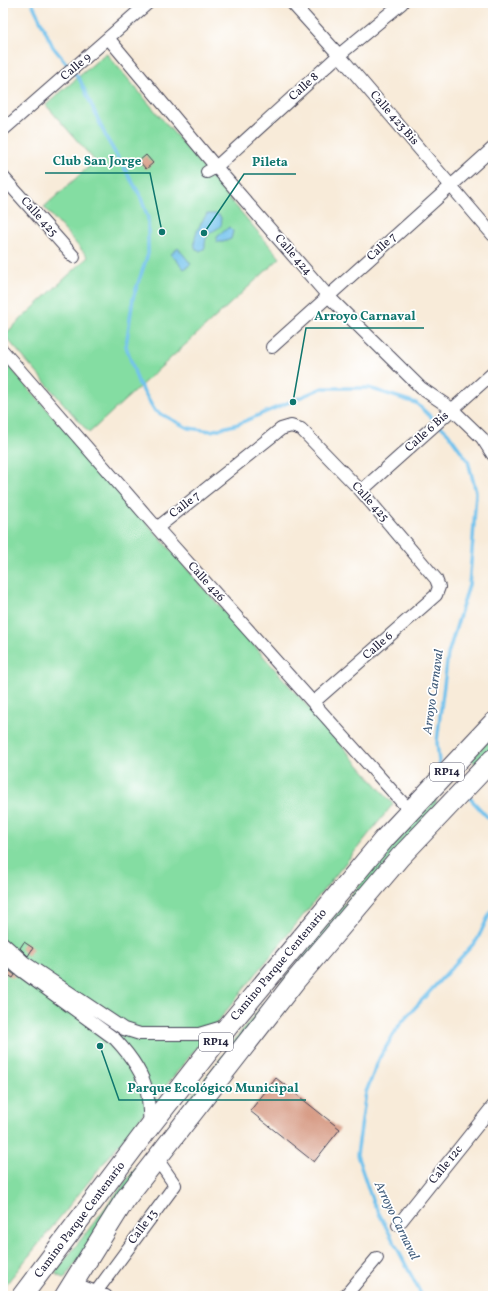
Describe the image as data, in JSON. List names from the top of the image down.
{
  "streets": {
    "main road": ["RP14", "Camino Parque Centenario"],
    "street": [
      "Calle 9",
      "Calle 8",
      "Calle 423 Bis",
      "Calle 425",
      "Calle 7",
      "Calle 424",
      "Calle 6 Bis",
      "Calle 426",
      "Calle 6",
      "Calle 12c",
      "Calle 13"
    ]
  },
  "crossings": [
    ["Calle 9", "Calle 424"],
    ["Calle 8", "Calle 423 Bis"],
    ["Calle 8", "Calle 424"],
    ["Calle 423 Bis", "Calle 7"],
    ["Calle 425", "Calle 7"],
    ["Calle 425", "Calle 6 Bis"],
    ["Calle 425", "Calle 6"],
    ["Calle 7", "Calle 424"],
    ["Calle 7", "Calle 426"],
    ["Calle 424", "Calle 6 Bis"],
    ["Calle 426", "Calle 6"],
    ["Calle 426", "Camino Parque Centenario"],
    ["Camino Parque Centenario", "Calle 13"]
  ],
  "water": ["Arroyo Carnaval"],
  "places": [
    "Club San Jorge",
    "Pileta",
    "Arroyo Carnaval",
    "Parque Ecológico Municipal"
  ]
}
